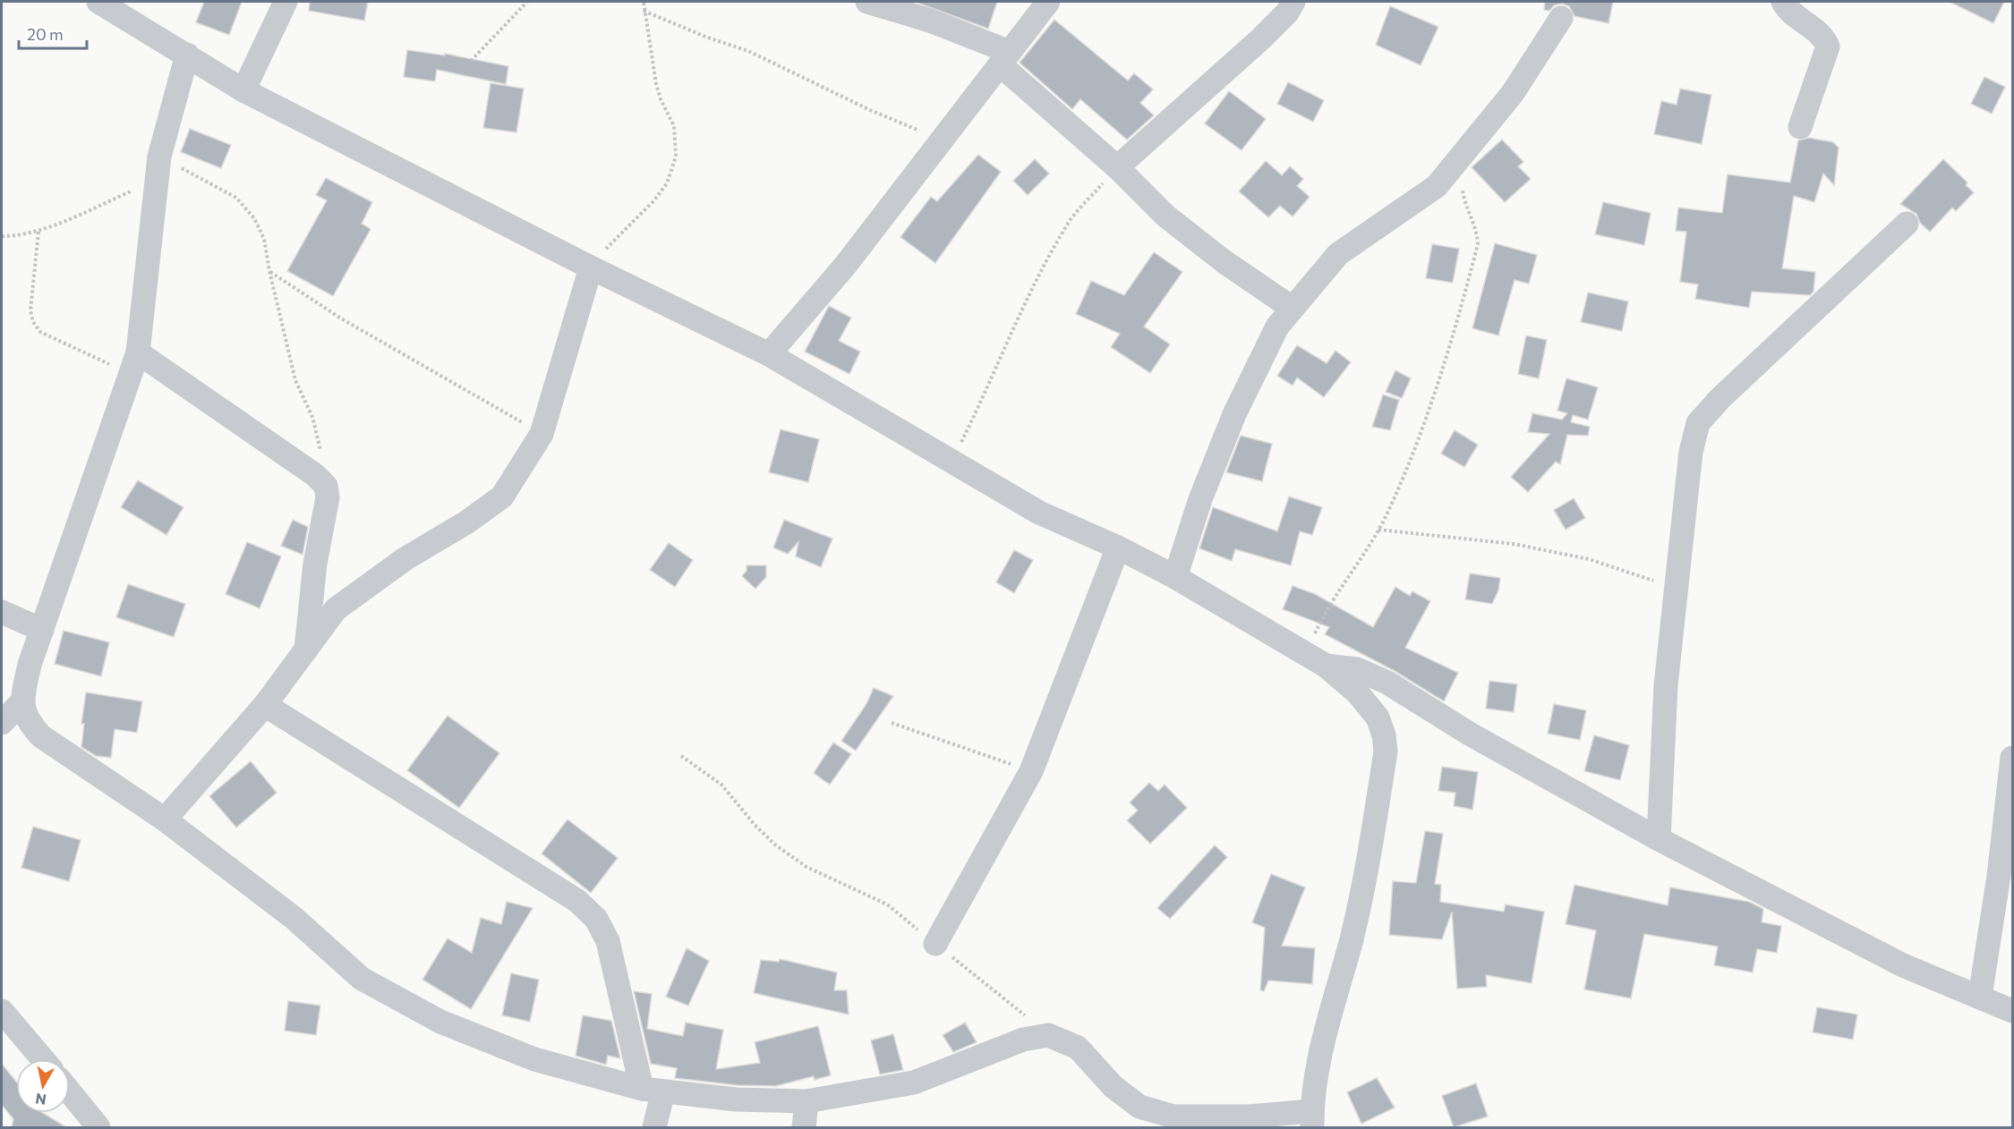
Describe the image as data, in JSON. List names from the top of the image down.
{
  "scale_bar": "20 m",
  "north": "bottom"
}
